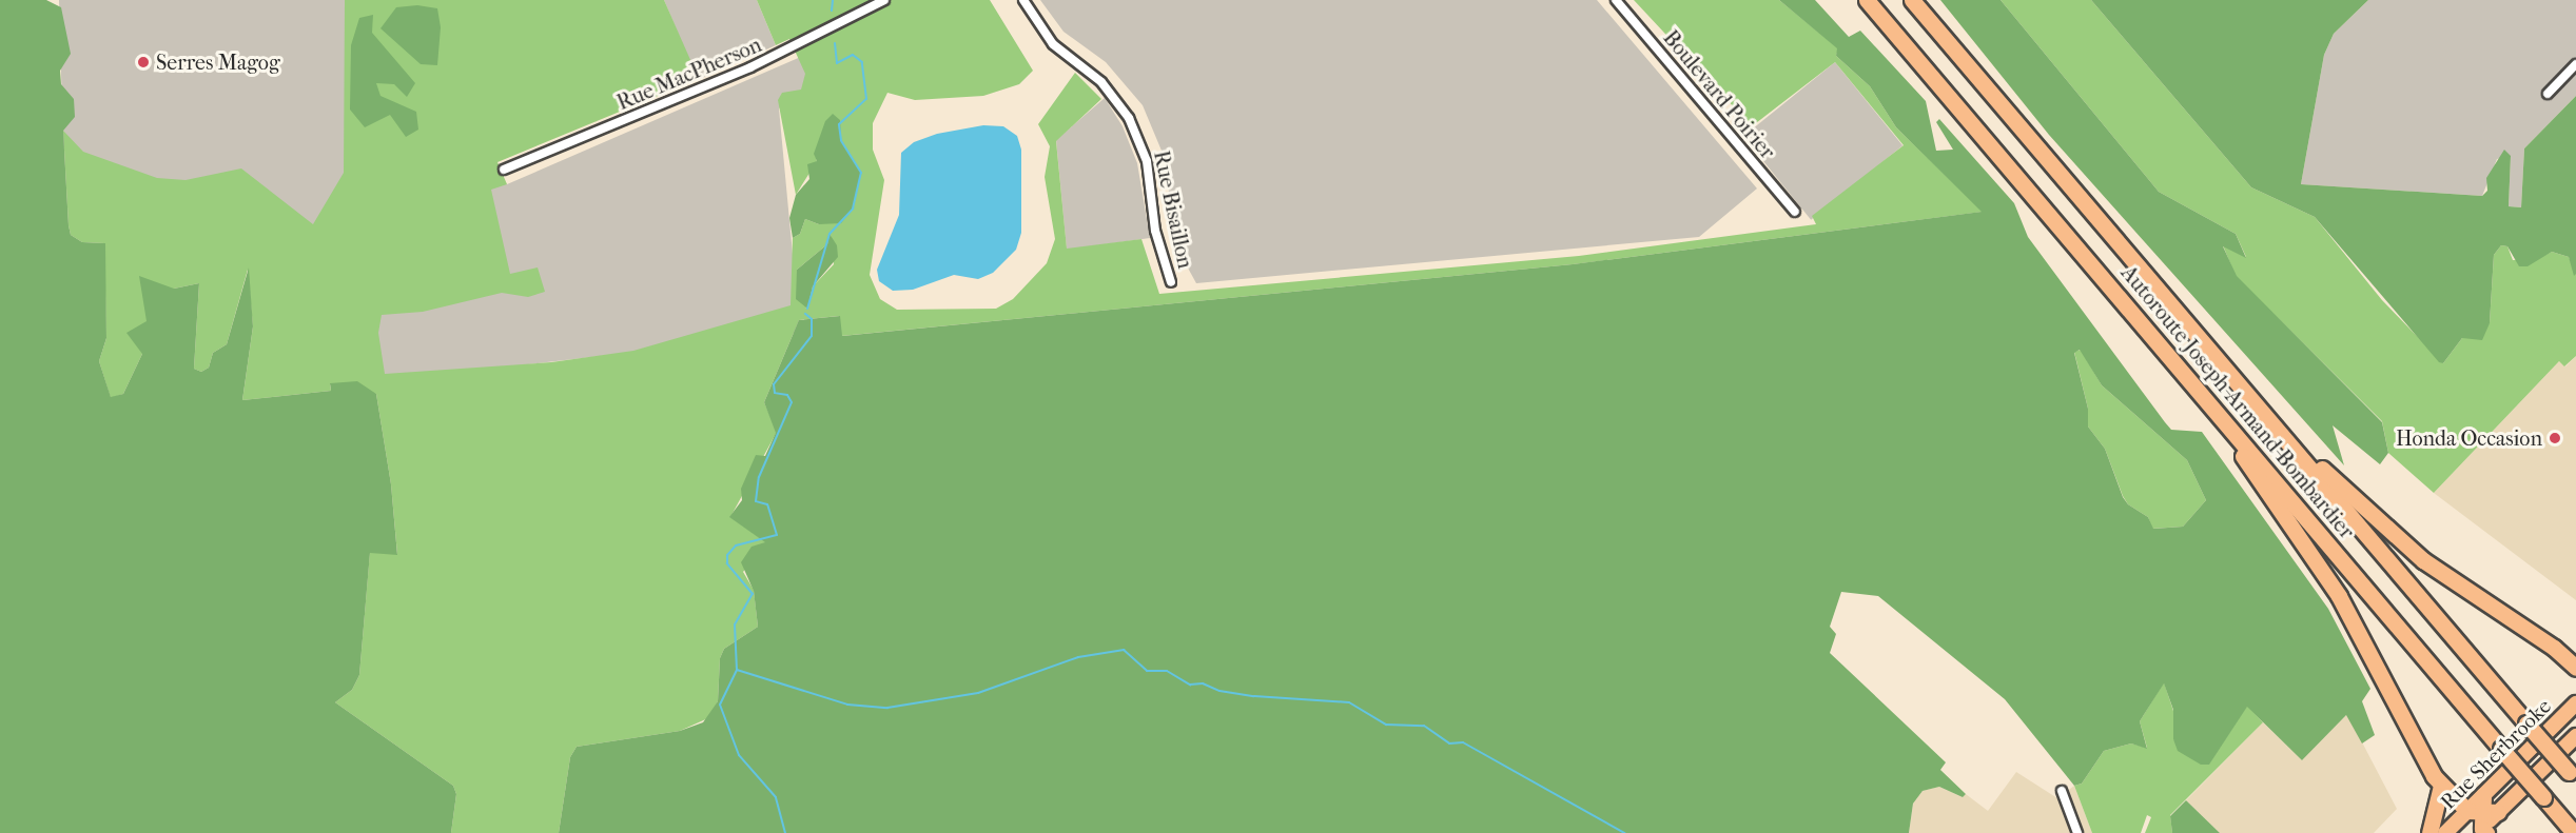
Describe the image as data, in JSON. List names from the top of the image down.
{
  "streets": {
    "highway": ["Autoroute Joseph-Armand-Bombardier"],
    "main road": ["Rue Sherbrooke"],
    "street": ["Rue MacPherson", "Boulevard Poirier", "Rue Bisaillon"]
  },
  "places": ["Serres Magog", "Honda Occasion"]
}
